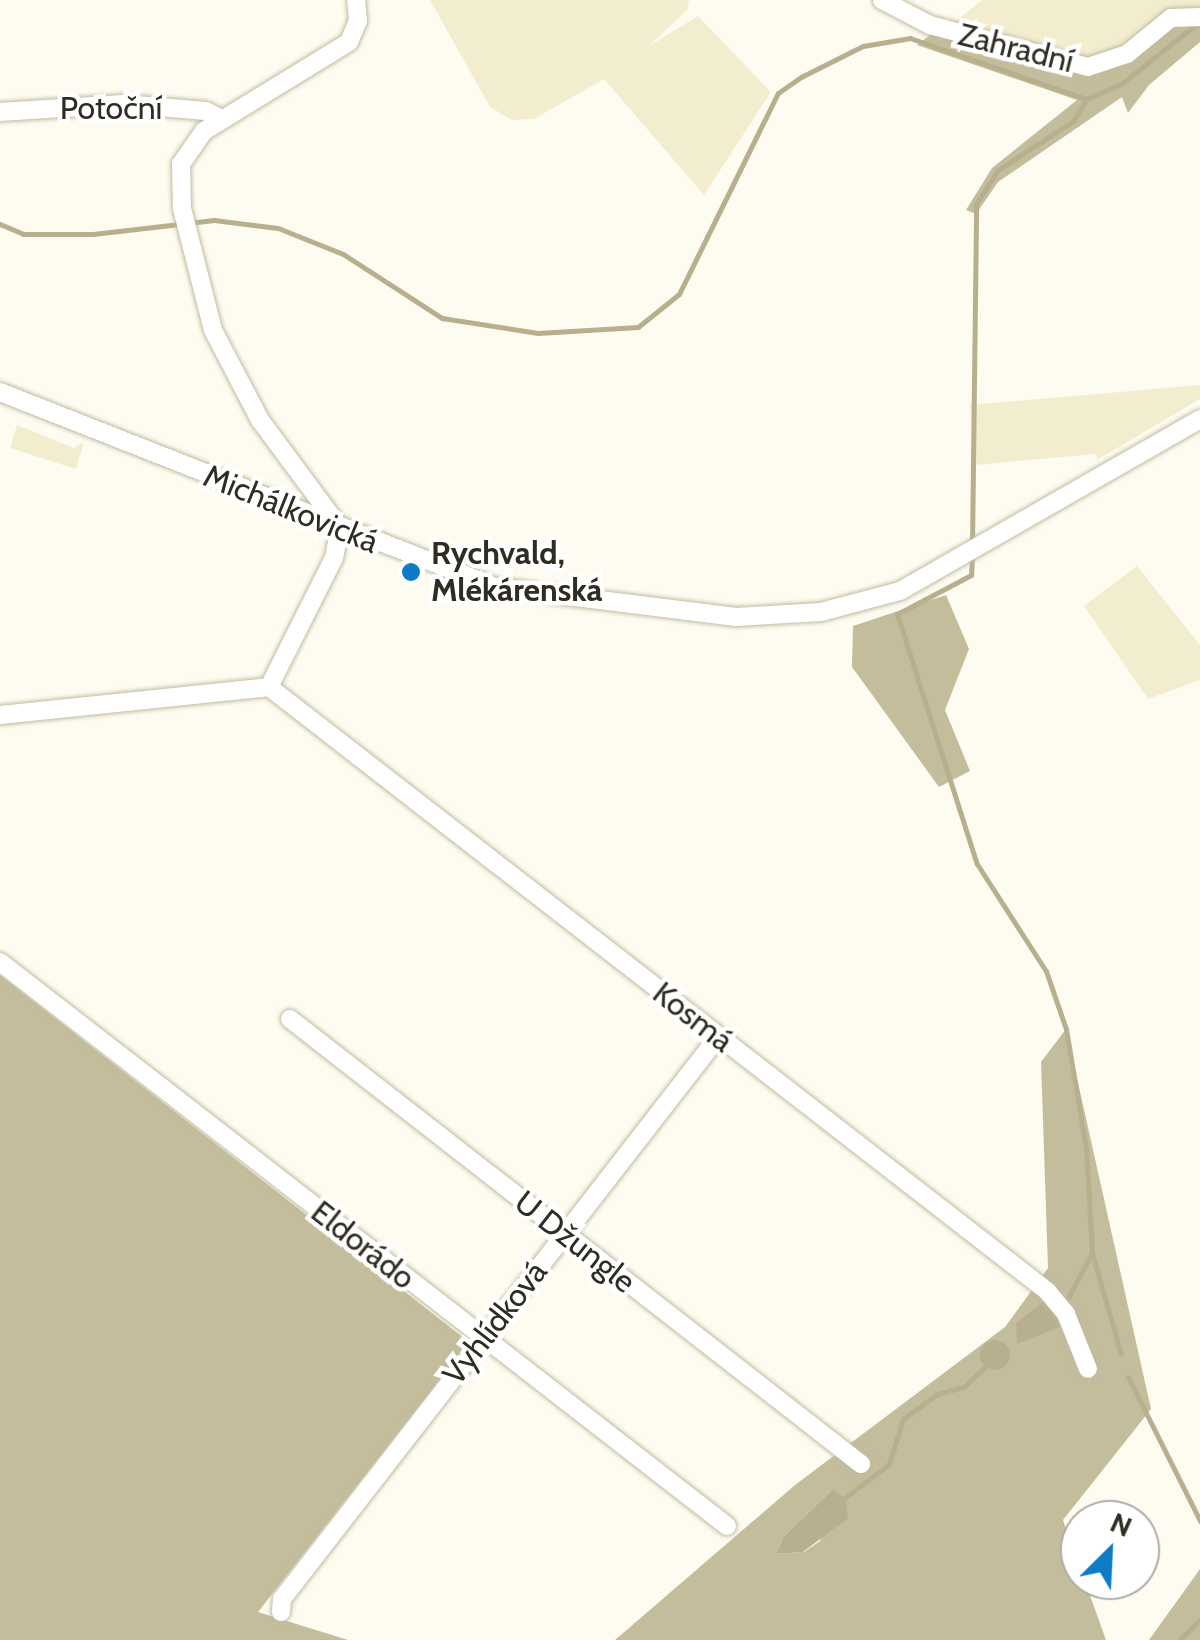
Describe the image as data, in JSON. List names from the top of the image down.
{
  "streets": {
    "street": [
      "Zahradní",
      "Potoční",
      "Michálkovická",
      "Kosmá",
      "U Džungle",
      "Eldorádo",
      "Vyhlídková"
    ]
  },
  "crossings": [
    ["Kosmá", "Vyhlídková"],
    ["U Džungle", "Vyhlídková"],
    ["Eldorádo", "Vyhlídková"]
  ],
  "places": ["Rychvald, Mlékárenská"],
  "north": "top right"
}
